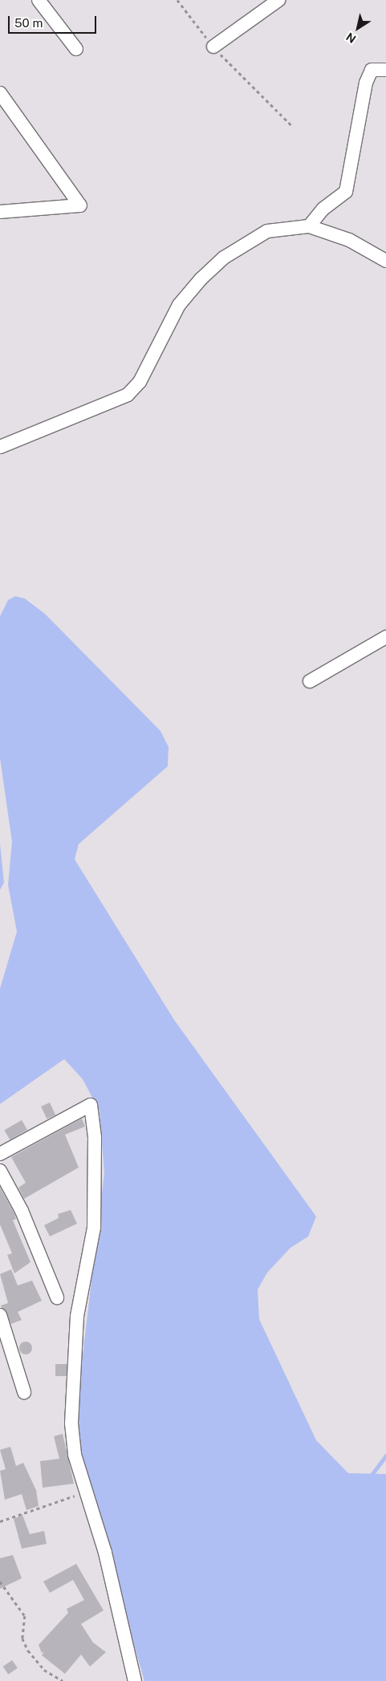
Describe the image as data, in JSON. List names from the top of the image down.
{
  "scale_bar": "50 m",
  "north": "bottom left"
}
